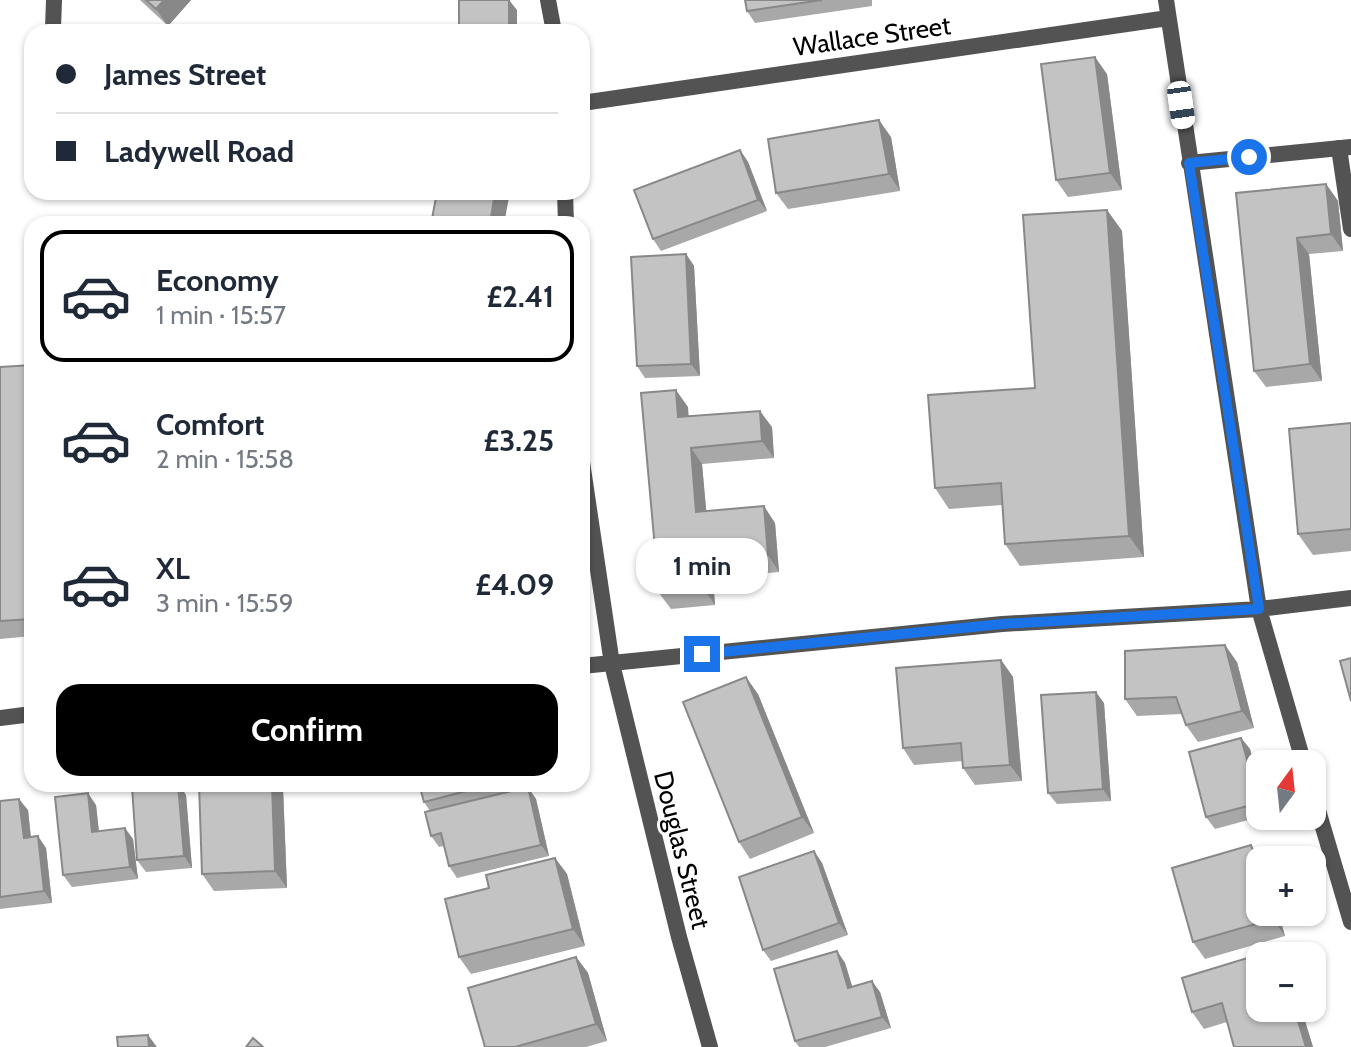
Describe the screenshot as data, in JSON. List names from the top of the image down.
{
  "streets": {
    "street": ["Wallace Street", "Douglas Street"]
  },
  "north": "top",
  "page": {
    "banner": ["James Street", "Ladywell Road"],
    "list": [
      {
        "name": "Economy",
        "note": "1 min · 15:57",
        "value": "£2.41"
      },
      {
        "name": "Comfort",
        "note": "2 min · 15:58",
        "value": "£3.25"
      },
      {
        "name": "XL",
        "note": "3 min · 15:59",
        "value": "£4.09"
      }
    ],
    "bubble": "1 min",
    "buttons": "Confirm",
    "map_buttons": ["+", "−"]
  }
}
